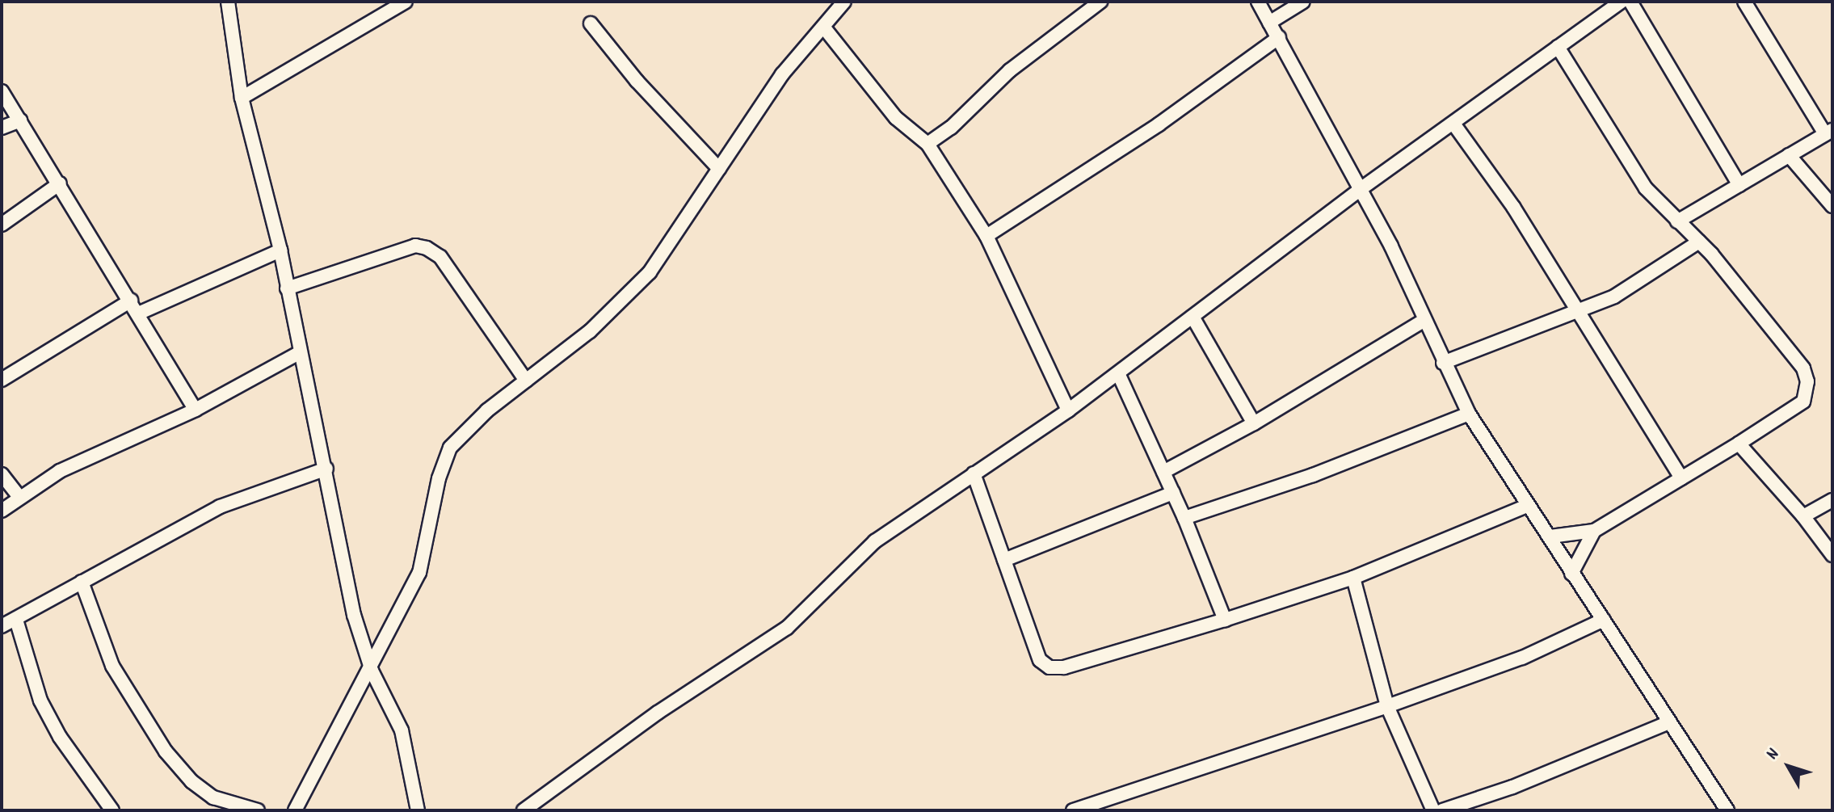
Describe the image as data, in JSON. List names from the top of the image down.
{
  "north": "top left"
}
